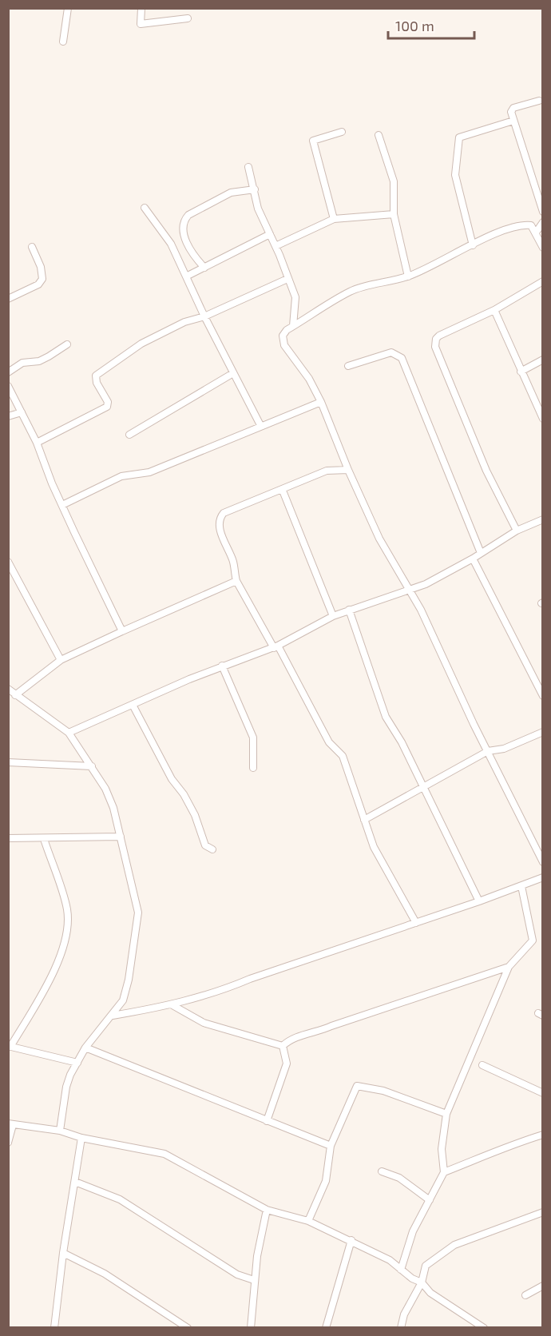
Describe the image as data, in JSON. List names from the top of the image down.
{
  "scale_bar": "100 m"
}
